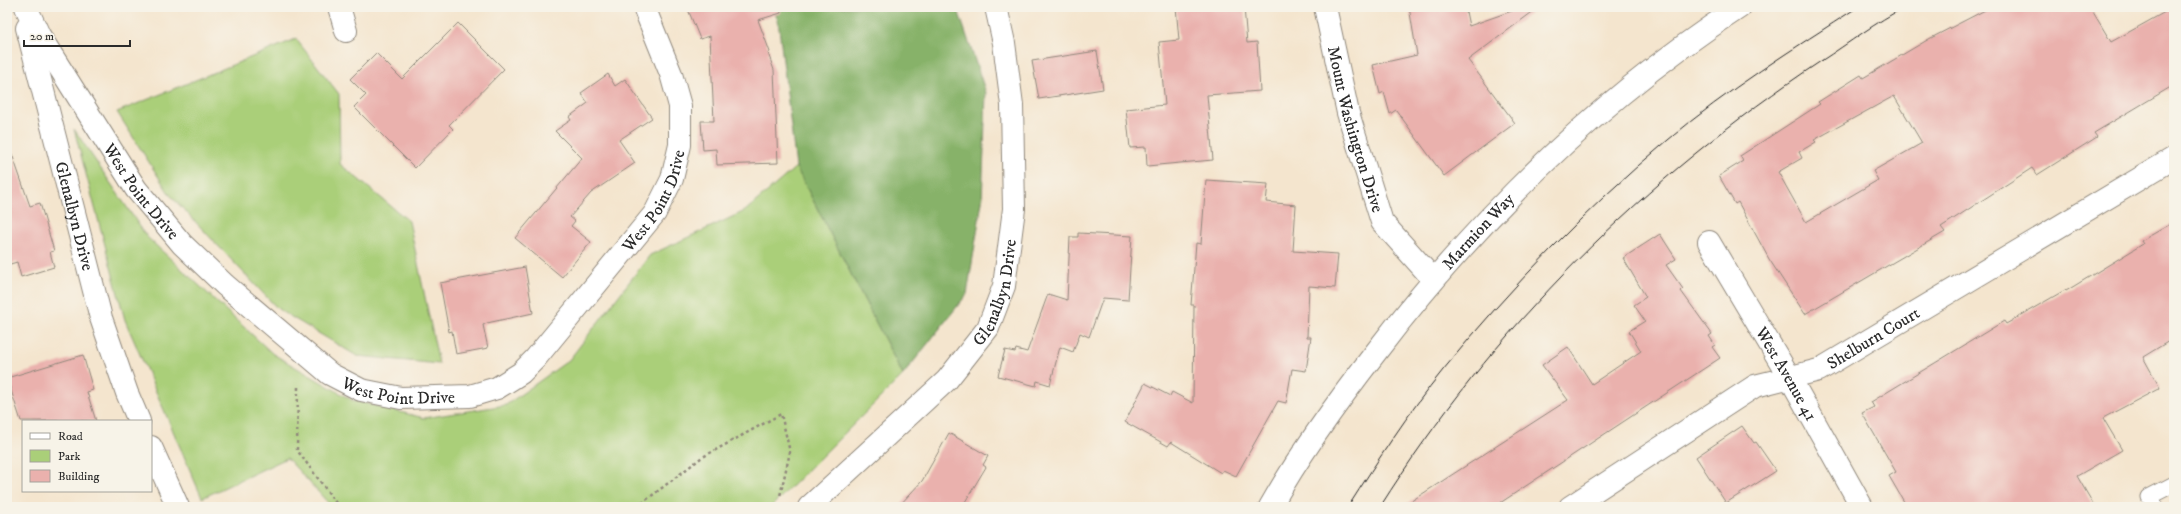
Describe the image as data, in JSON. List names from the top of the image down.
{
  "streets": {
    "street": [
      "Mount Washington Drive",
      "West Point Drive",
      "Glenalbyn Drive",
      "Marmion Way",
      "Shelburn Court",
      "West Avenue 41"
    ]
  },
  "crossings": [
    ["Mount Washington Drive", "Marmion Way"],
    ["Shelburn Court", "West Avenue 41"]
  ],
  "legend": ["Road", "Park", "Building"],
  "scale_bar": "20 m"
}
